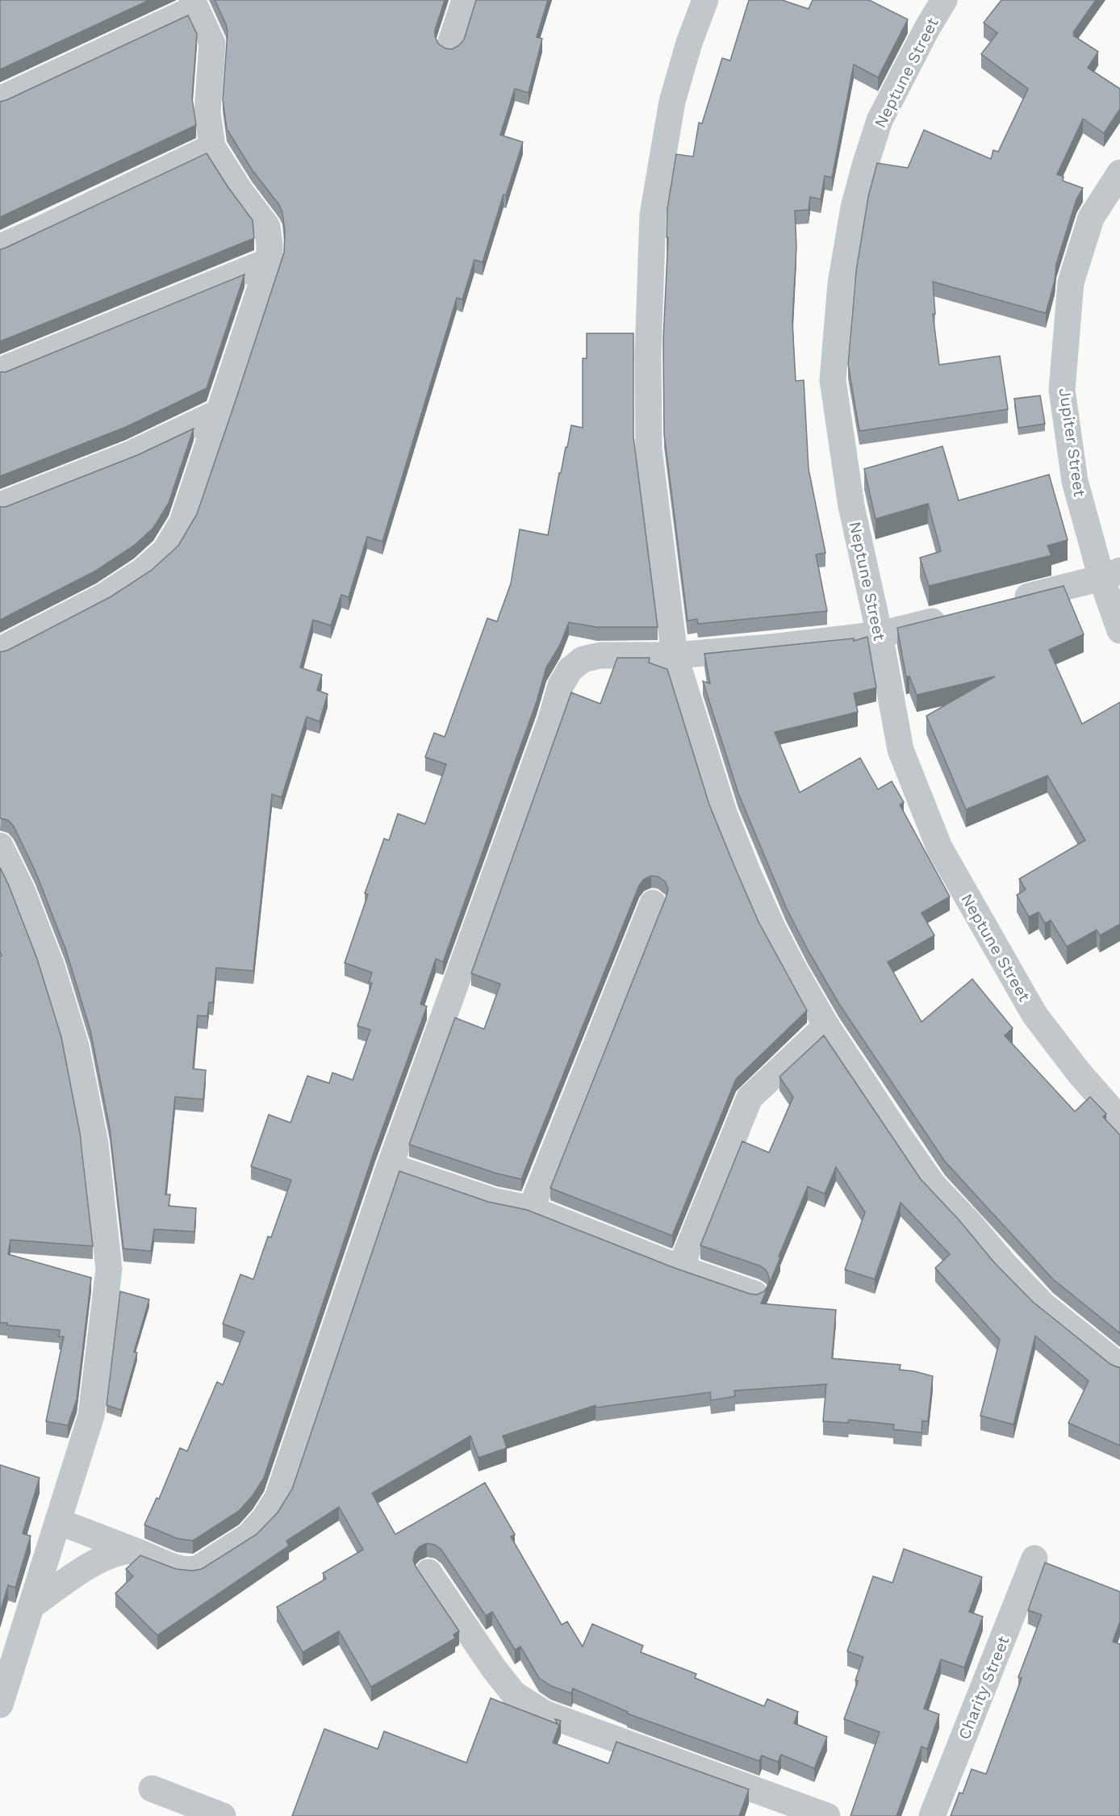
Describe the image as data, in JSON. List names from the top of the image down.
{
  "streets": {
    "street": ["Neptune Street", "Jupiter Street", "Charity Street"]
  }
}
